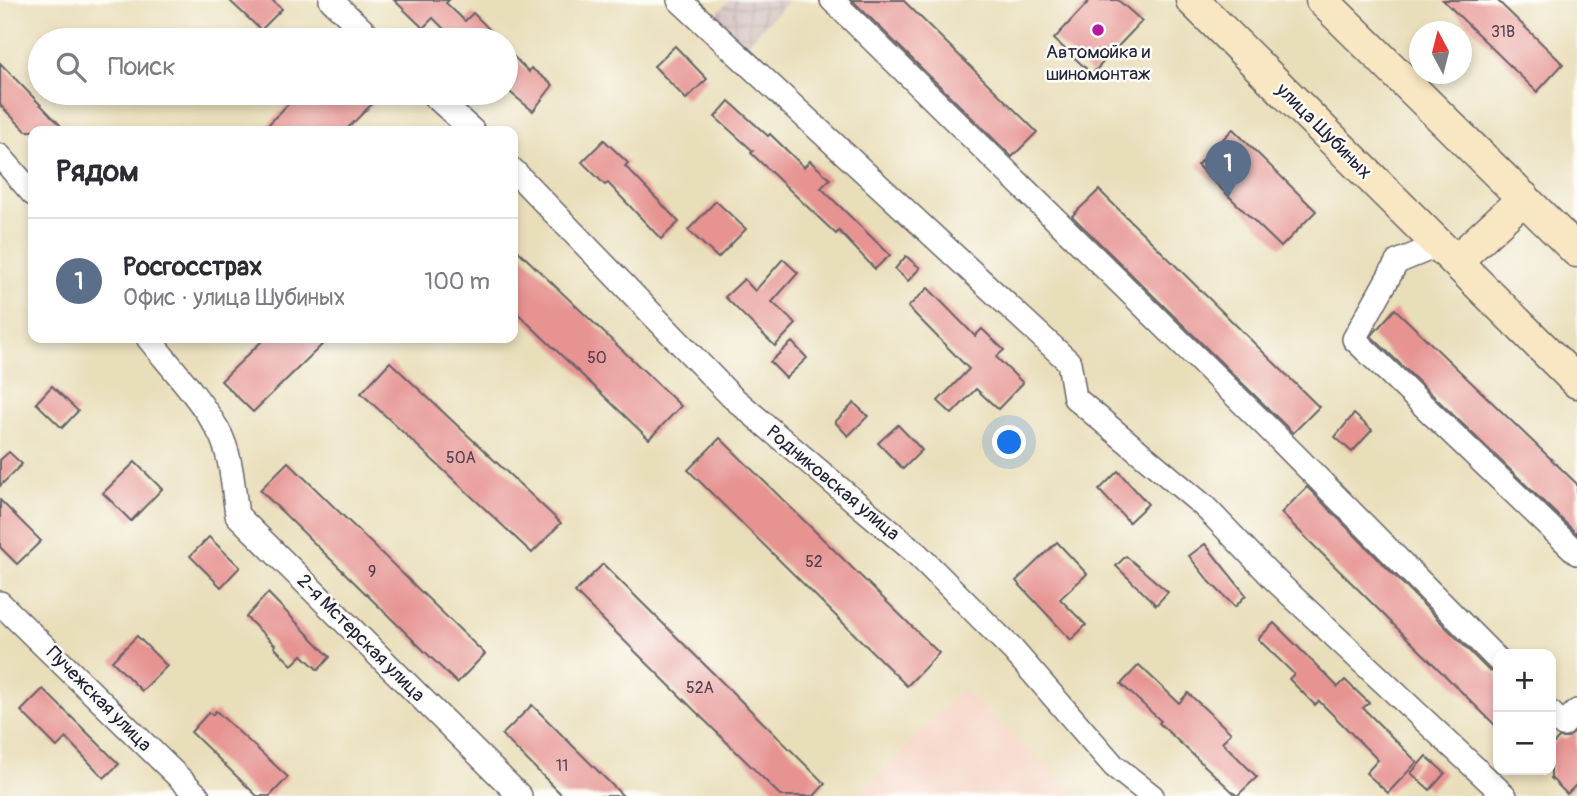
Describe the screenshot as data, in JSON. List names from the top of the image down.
{
  "streets": {
    "main road": ["улица Шубиных"],
    "street": ["Родниковская улица", "2-я Мстерская улица", "Пучежская улица"]
  },
  "places": ["Автомойка и шиномонтаж"],
  "house_numbers": [
    "31В",
    "50",
    "50А",
    "52",
    "9",
    "52А",
    "11"
  ],
  "north": "top",
  "page": {
    "search": "Поиск",
    "heading": "Рядом",
    "pins": "1",
    "list": [
      {
        "mark": "1",
        "name": "Росгосстрах",
        "note": "Офис · улица Шубиных",
        "value": "100 m"
      }
    ],
    "map_buttons": ["+", "−"]
  }
}
